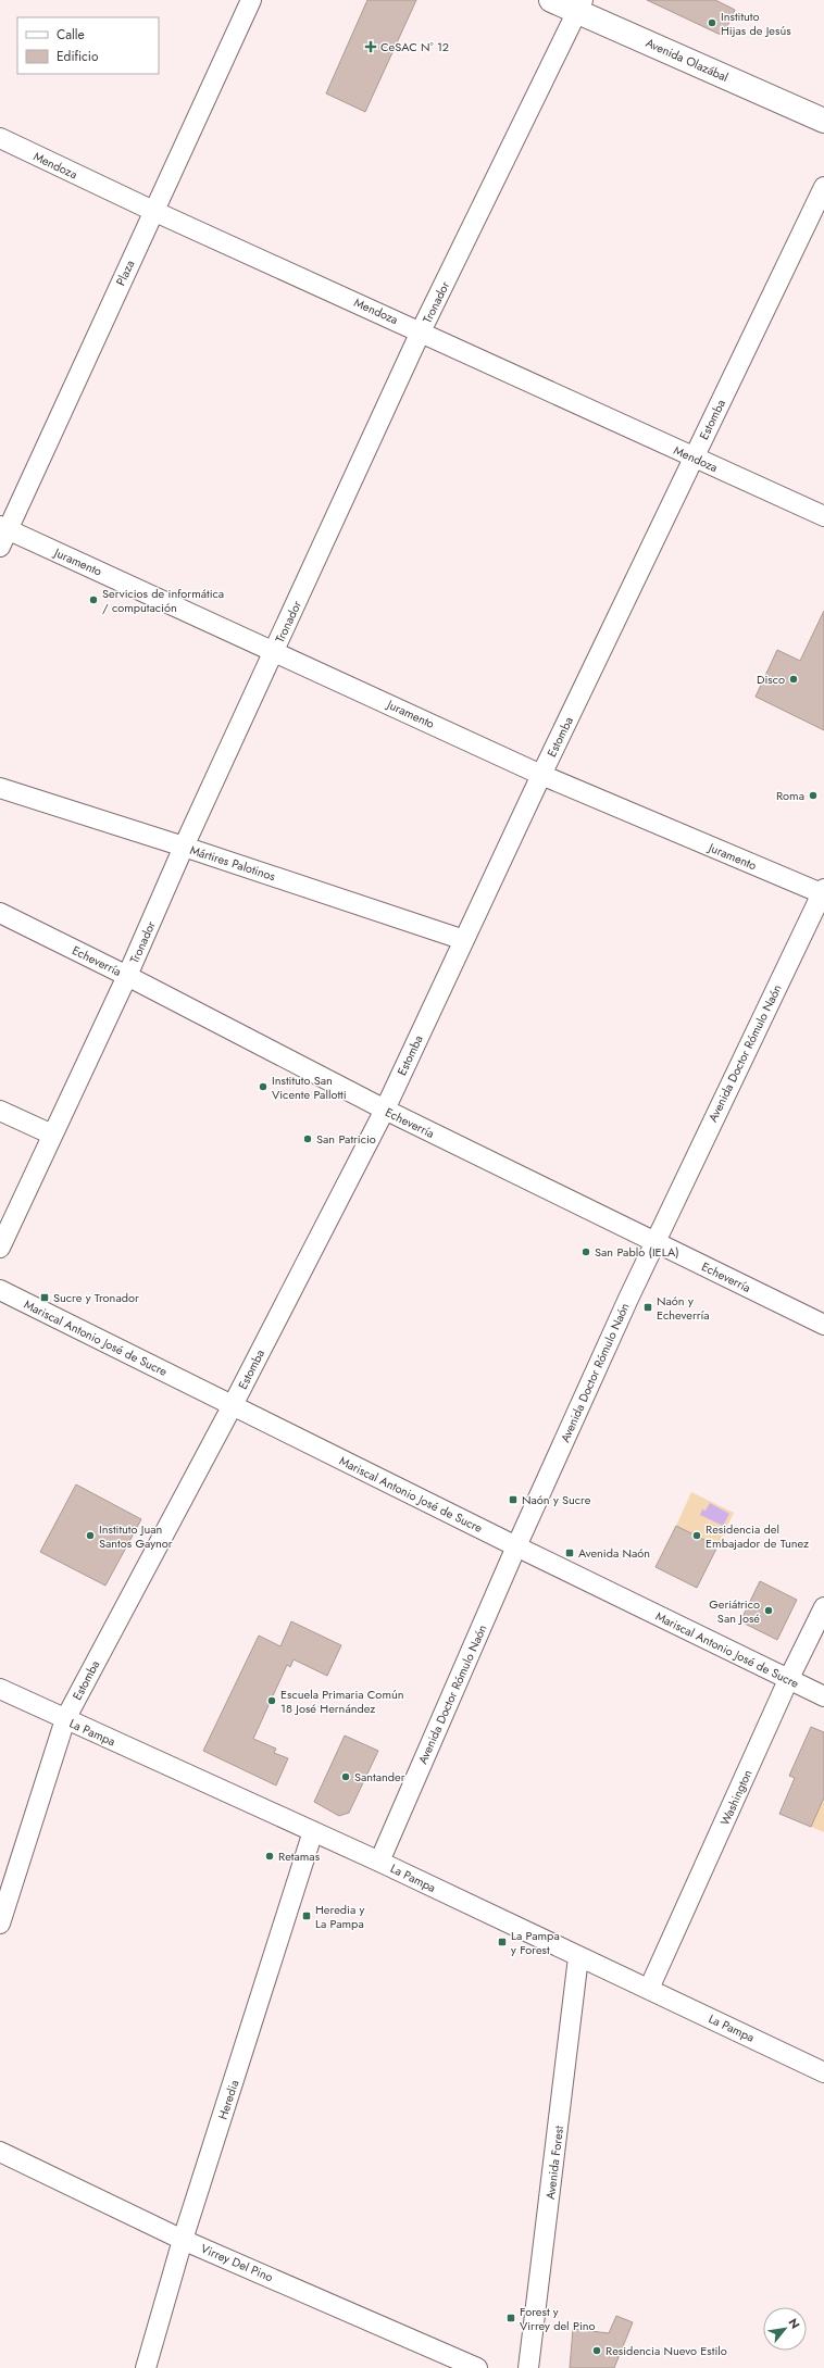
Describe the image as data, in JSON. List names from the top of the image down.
{
  "streets": {
    "main road": ["Avenida Olazábal"],
    "street": [
      "Mendoza",
      "Plaza",
      "Tronador",
      "Estomba",
      "Juramento",
      "Mártires Palotinos",
      "Echeverría",
      "Avenida Doctor Rómulo Naón",
      "Mariscal Antonio José de Sucre",
      "La Pampa",
      "Washington",
      "Heredia",
      "Avenida Forest",
      "Virrey Del Pino"
    ]
  },
  "crossings": [
    ["Avenida Olazábal", "Tronador"],
    ["Mendoza", "Plaza"],
    ["Mendoza", "Tronador"],
    ["Mendoza", "Estomba"],
    ["Plaza", "Juramento"],
    ["Tronador", "Juramento"],
    ["Tronador", "Mártires Palotinos"],
    ["Tronador", "Echeverría"],
    ["Estomba", "Juramento"],
    ["Estomba", "Mártires Palotinos"],
    ["Estomba", "Echeverría"],
    ["Estomba", "Mariscal Antonio José de Sucre"],
    ["Estomba", "La Pampa"],
    ["Juramento", "Avenida Doctor Rómulo Naón"],
    ["Echeverría", "Avenida Doctor Rómulo Naón"],
    ["Avenida Doctor Rómulo Naón", "Mariscal Antonio José de Sucre"],
    ["Avenida Doctor Rómulo Naón", "La Pampa"],
    ["Mariscal Antonio José de Sucre", "Washington"],
    ["La Pampa", "Washington"],
    ["La Pampa", "Heredia"],
    ["La Pampa", "Avenida Forest"],
    ["Heredia", "Virrey Del Pino"]
  ],
  "places": {
    "other": [
      "Instituto Hijas de Jesús",
      "Servicios de informática / computación",
      "Disco",
      "Roma",
      "Instituto San Vicente Pallotti",
      "San Patricio",
      "San Pablo (IELA)",
      "Instituto Juan Santos Gaynor",
      "Residencia del Embajador de Tunez",
      "Geriátrico San José",
      "Escuela Primaria Común 18 José Hernández",
      "Santander",
      "Retamas",
      "Residencia Nuevo Estilo"
    ],
    "health": ["CeSAC Nº 12"],
    "transit": [
      "Sucre y Tronador",
      "Naón y Echeverría",
      "Naón y Sucre",
      "Avenida Naón",
      "Heredia y La Pampa",
      "La Pampa y Forest",
      "Forest y Virrey del Pino"
    ]
  },
  "legend": ["Calle", "Edificio"],
  "north": "top right"
}
